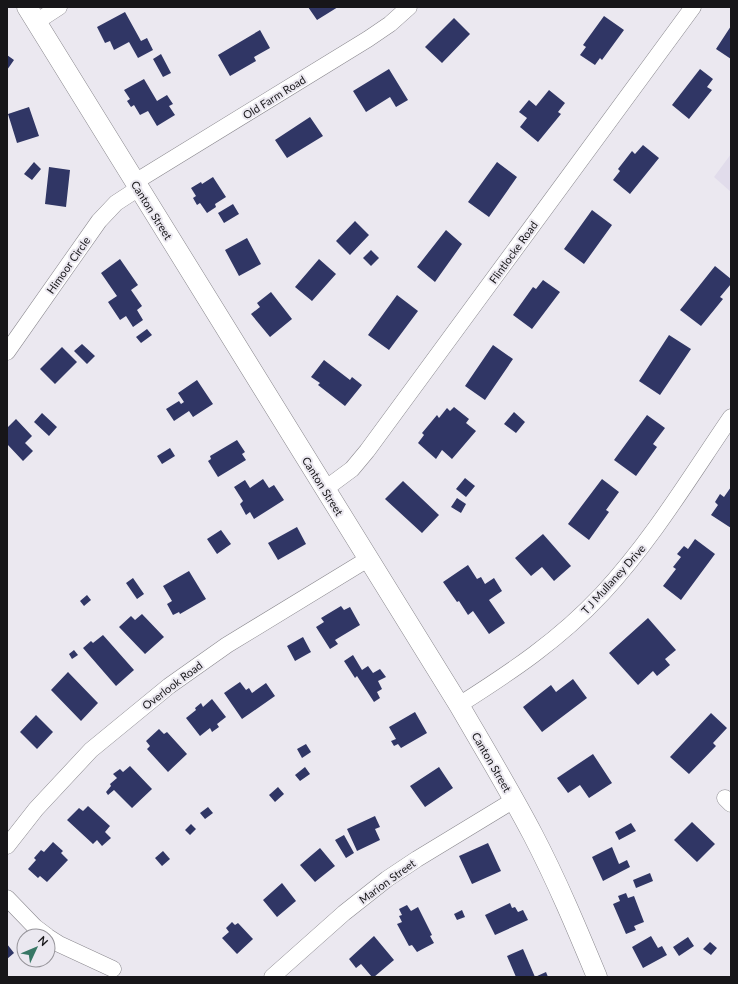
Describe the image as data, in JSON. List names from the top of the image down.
{
  "streets": {
    "street": [
      "Old Farm Road",
      "Canton Street",
      "Flintlocke Road",
      "Himoor Circle",
      "T J Mullaney Drive",
      "Overlook Road",
      "Marion Street"
    ]
  },
  "crossings": [
    ["Old Farm Road", "Canton Street"],
    ["Old Farm Road", "Himoor Circle"],
    ["Canton Street", "Flintlocke Road"],
    ["Canton Street", "Himoor Circle"],
    ["Canton Street", "T J Mullaney Drive"],
    ["Canton Street", "Overlook Road"],
    ["Canton Street", "Marion Street"]
  ],
  "north": "top right"
}
